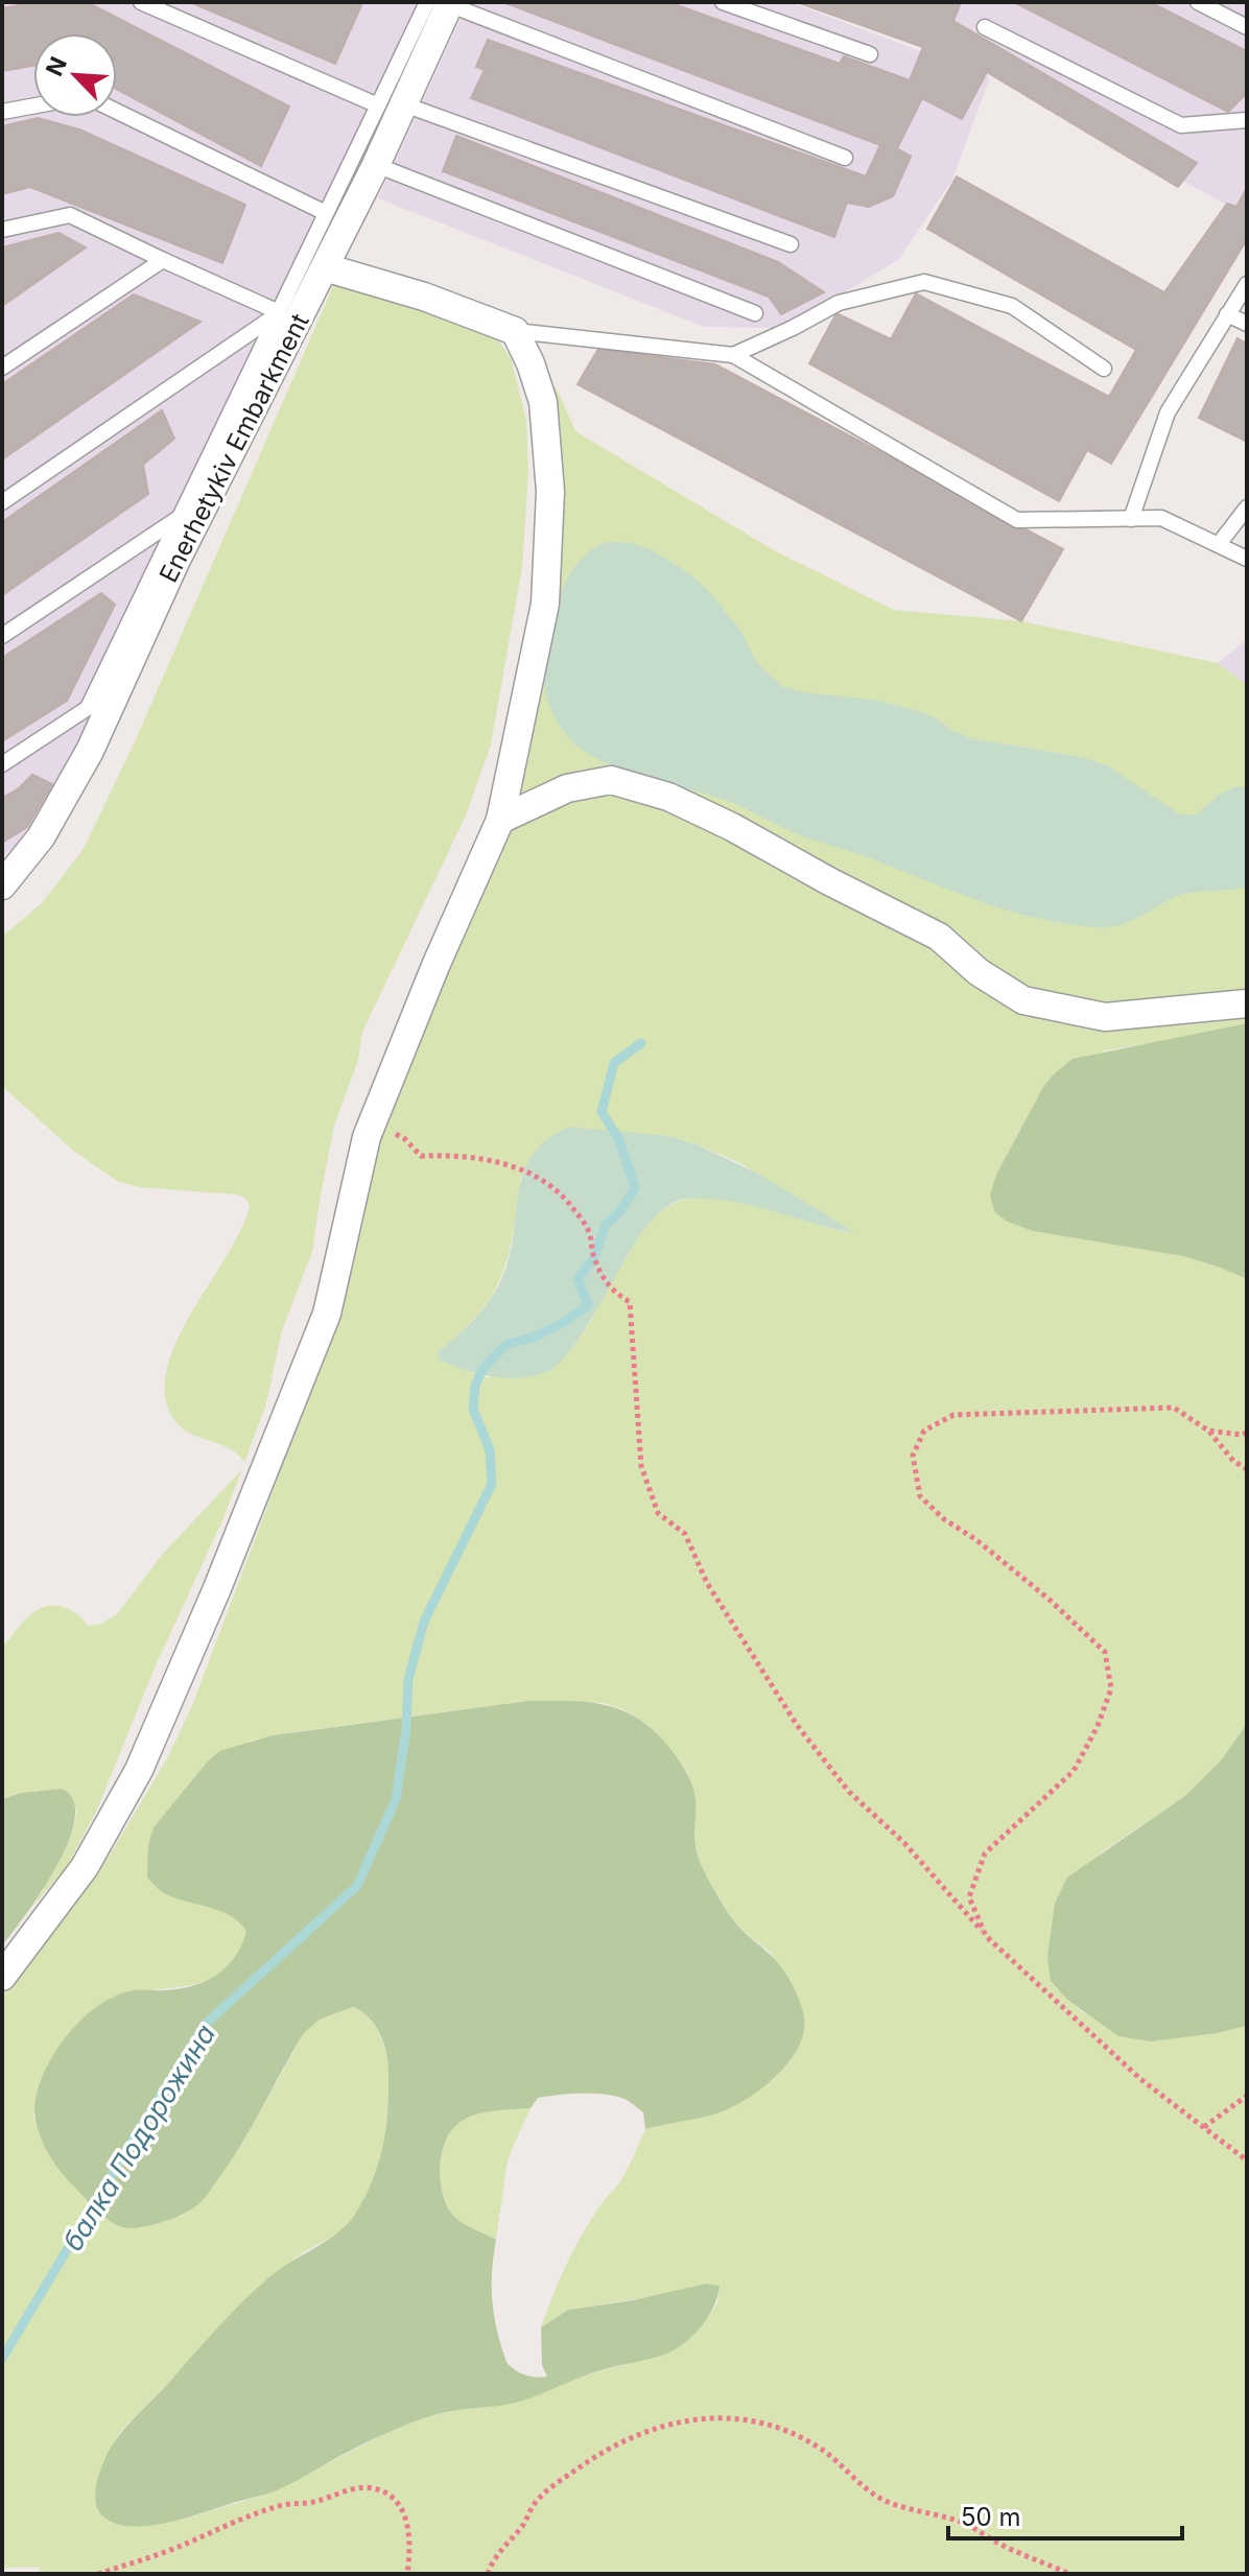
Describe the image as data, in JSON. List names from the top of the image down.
{
  "streets": {
    "street": ["Enerhetykiv Embarkment"]
  },
  "water": ["балка Подорожина"],
  "scale_bar": "50 m",
  "north": "top left"
}
